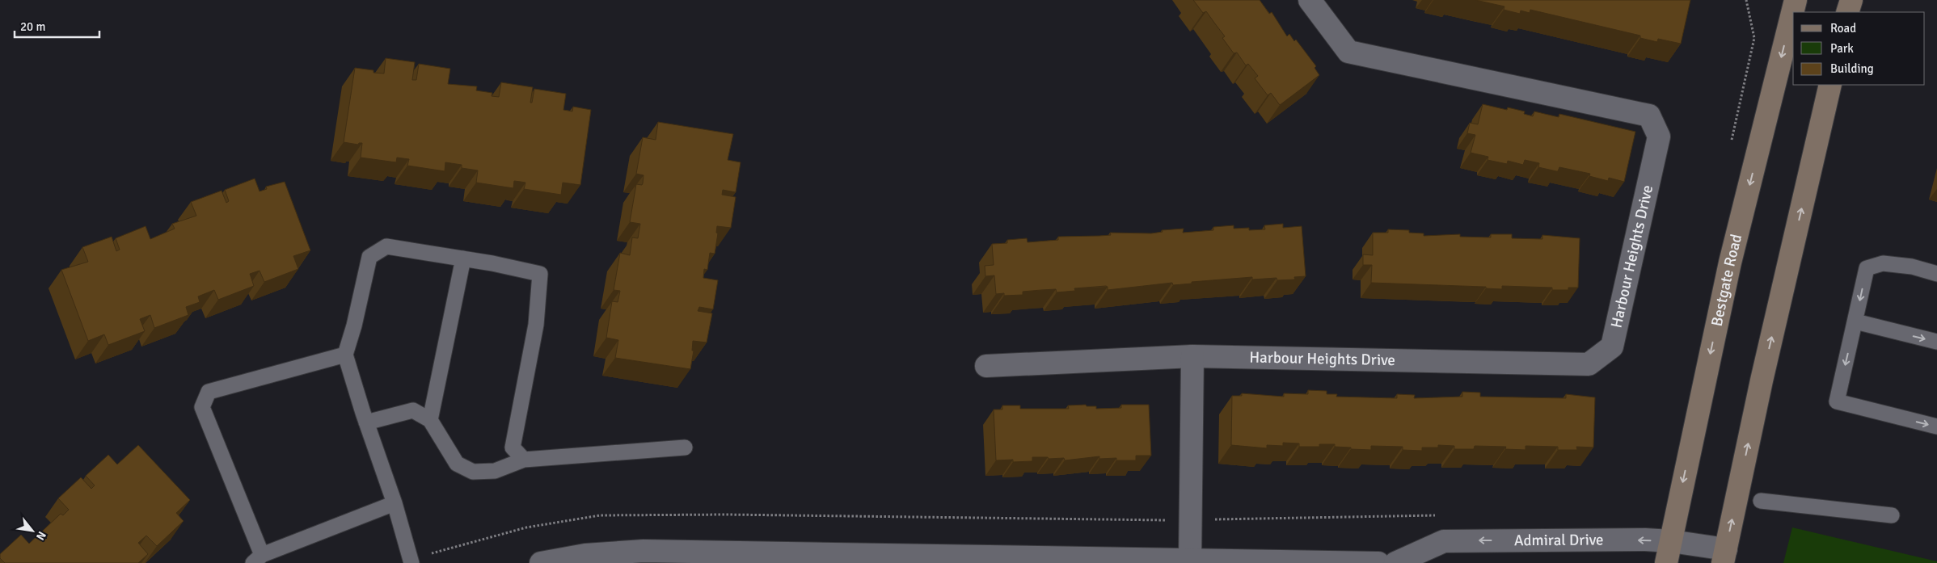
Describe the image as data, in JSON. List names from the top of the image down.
{
  "streets": {
    "main road": ["Bestgate Road"],
    "street": ["Harbour Heights Drive", "Admiral Drive"]
  },
  "crossings": [
    ["Bestgate Road", "Admiral Drive"]
  ],
  "one_way": ["Admiral Drive"],
  "legend": ["Road", "Park", "Building"],
  "scale_bar": "20 m",
  "north": "bottom right"
}
